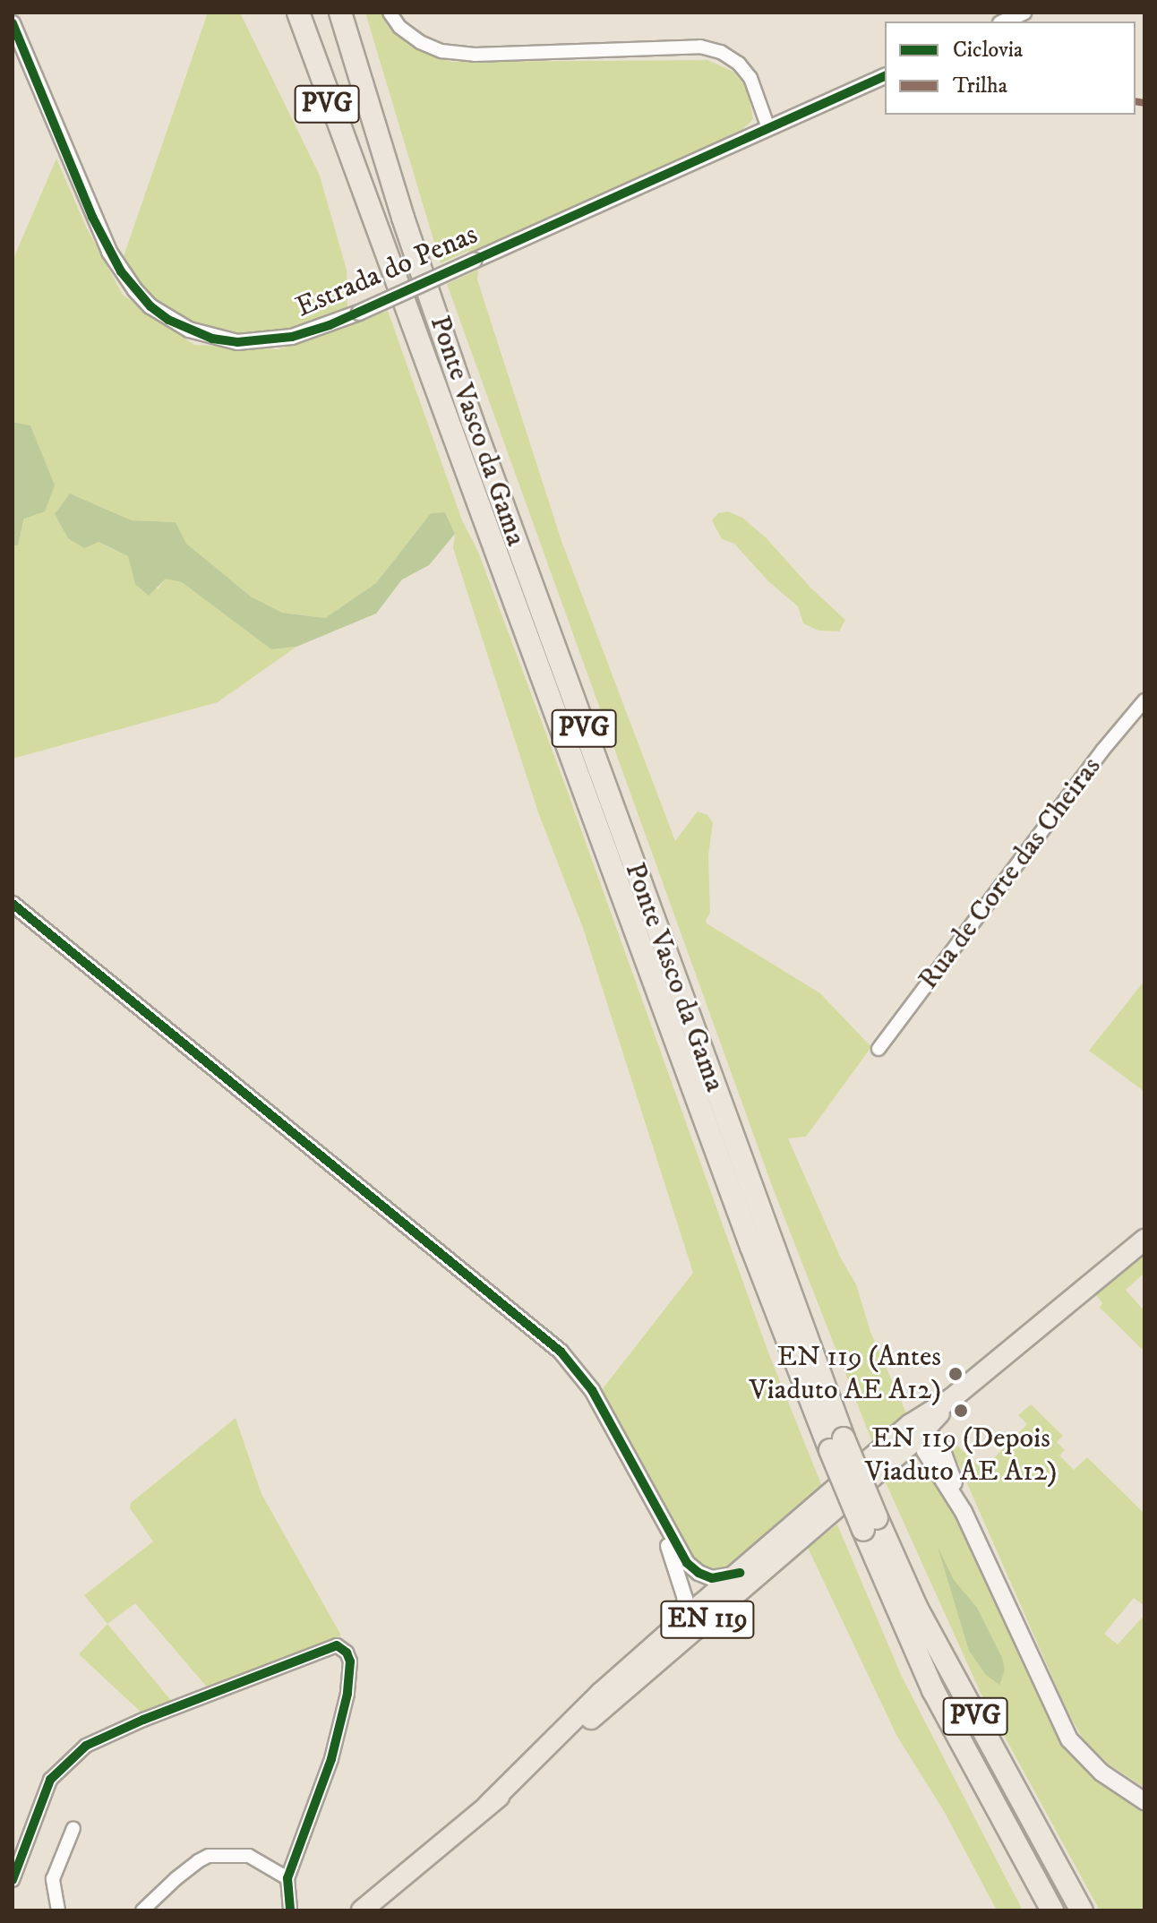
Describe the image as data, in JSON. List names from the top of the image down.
{
  "streets": {
    "highway": ["PVG", "Ponte Vasco da Gama"],
    "main road": ["EN 119"],
    "street": ["Estrada do Penas", "Rua de Corte das Cheiras"]
  },
  "places": ["EN 119 (Antes Viaduto AE A12)", "EN 119 (Depois Viaduto AE A12)"],
  "legend": ["Ciclovia", "Trilha"]
}
